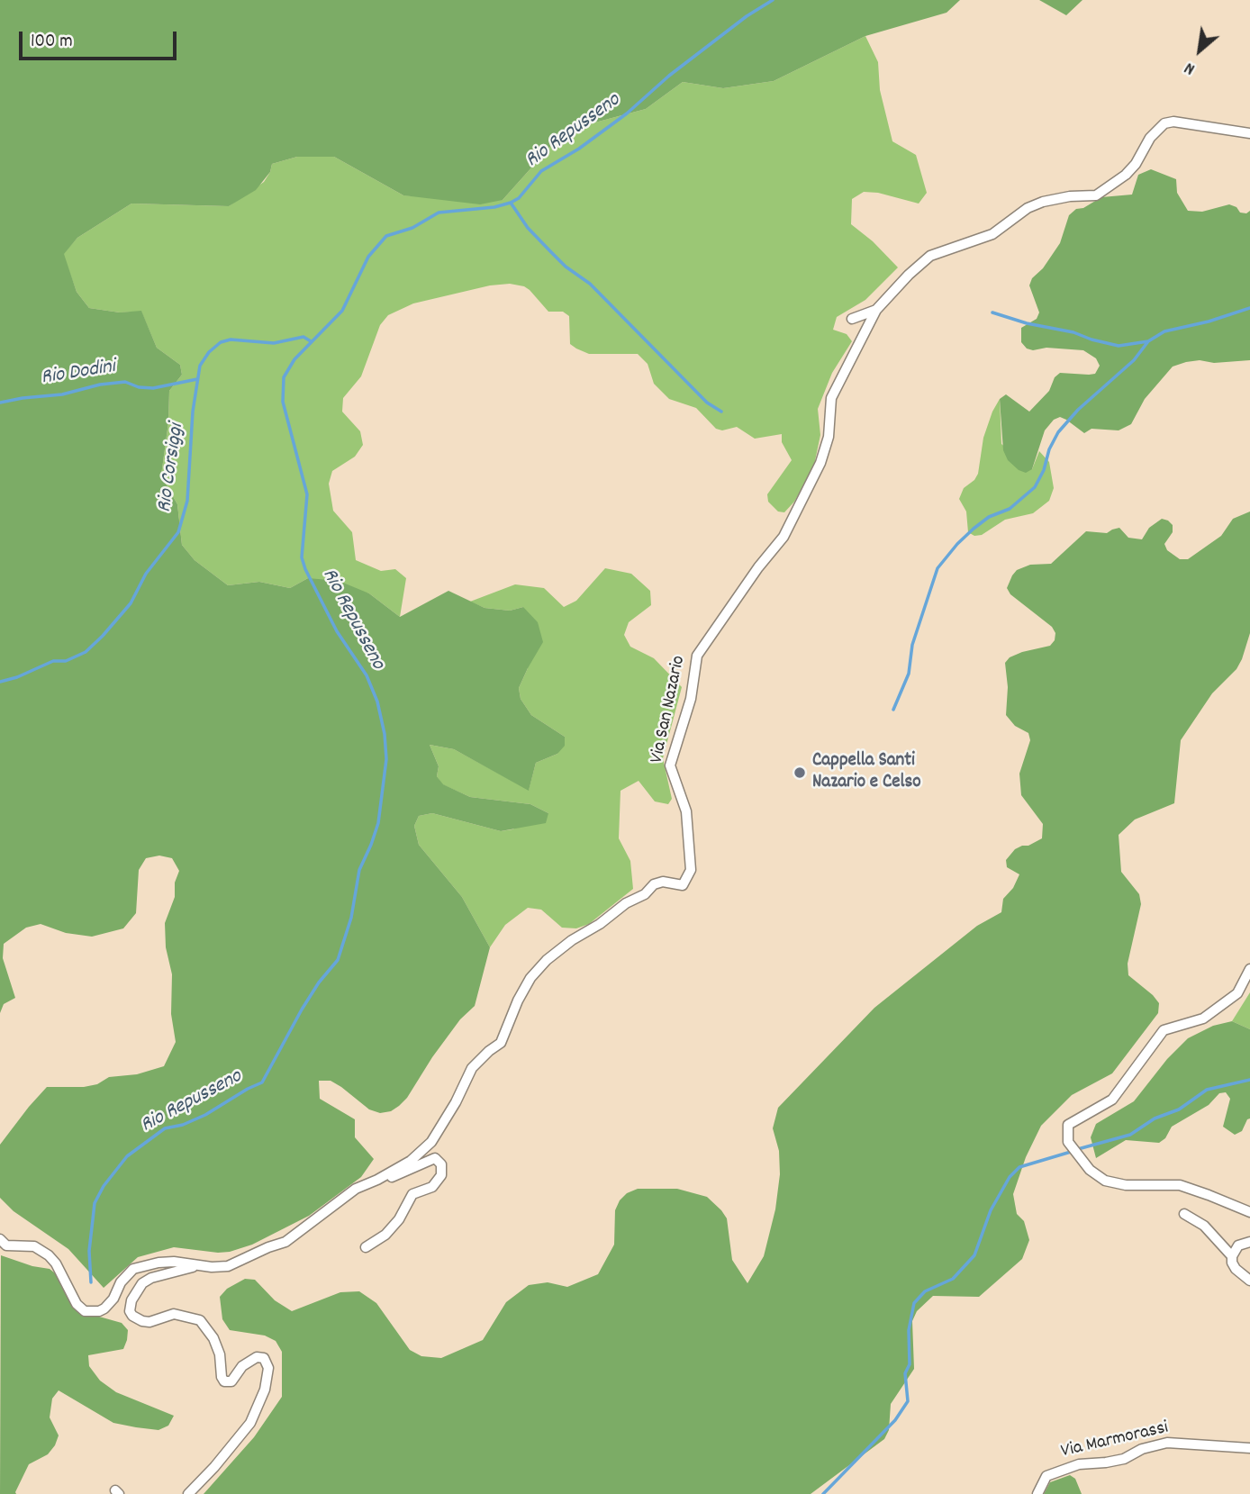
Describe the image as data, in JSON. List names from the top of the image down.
{
  "streets": {
    "street": ["Via San Nazario", "Via Marmorassi"]
  },
  "water": ["Rio Repusseno", "Rio Dodini", "Rio Corsiggi"],
  "places": ["Cappella Santi Nazario e Celso"],
  "scale_bar": "100 m",
  "north": "bottom left"
}
